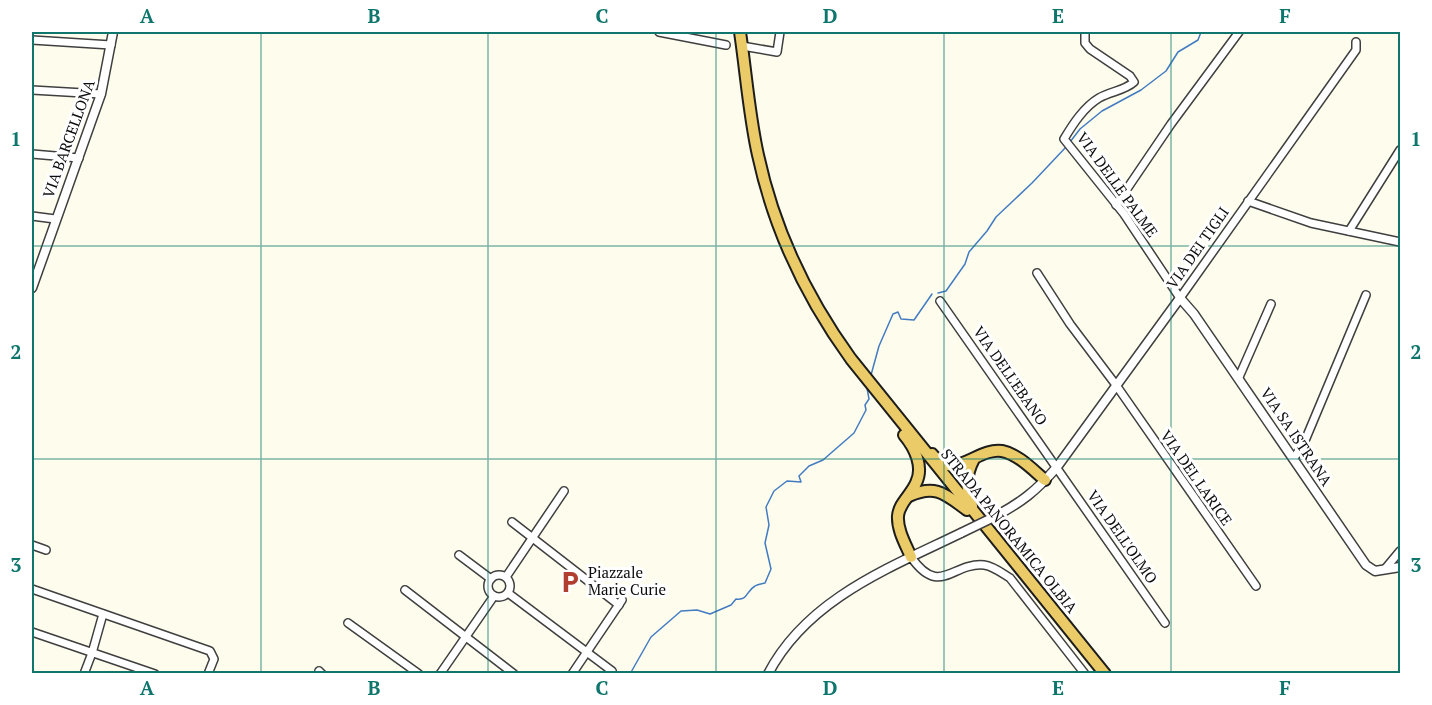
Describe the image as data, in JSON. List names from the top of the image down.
{
  "streets": {
    "highway": ["STRADA PANORAMICA OLBIA"],
    "street": [
      "VIA BARCELLONA",
      "VIA DELLE PALME",
      "VIA DEI TIGLI",
      "VIA DELL'EBANO",
      "VIA SA ISTRANA",
      "VIA DEL LARICE",
      "VIA DELL'OLMO"
    ]
  },
  "crossings": [
    ["VIA DELLE PALME", "VIA DEI TIGLI"],
    ["VIA DELLE PALME", "VIA SA ISTRANA"],
    ["VIA DEI TIGLI", "VIA DELL'EBANO"],
    ["VIA DEI TIGLI", "VIA SA ISTRANA"],
    ["VIA DEI TIGLI", "VIA DEL LARICE"],
    ["VIA DEI TIGLI", "VIA DELL'OLMO"],
    ["VIA DELL'EBANO", "VIA DELL'OLMO"]
  ],
  "places": {
    "parking": ["Piazzale Marie Curie"]
  },
  "grid": {
    "columns": [
      "A",
      "B",
      "C",
      "D",
      "E",
      "F"
    ],
    "rows": ["1", "2", "3"]
  }
}
